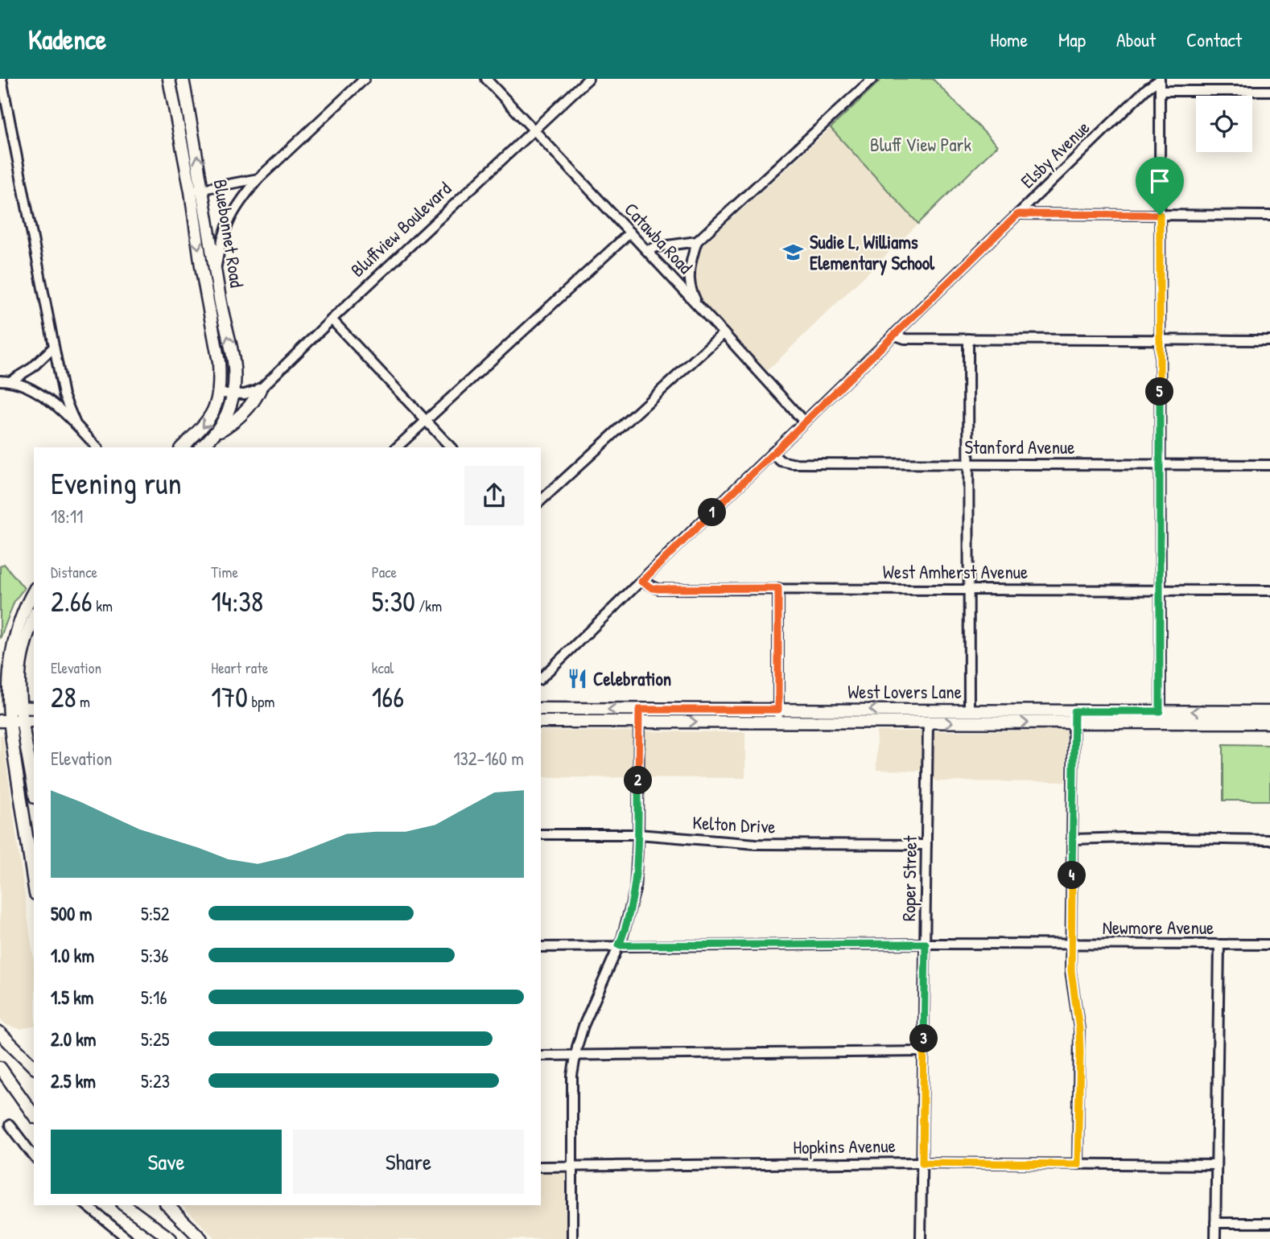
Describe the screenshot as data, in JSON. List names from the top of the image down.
{
  "streets": {
    "main road": ["Bluebonnet Road", "West Lovers Lane"],
    "street": [
      "Elsby Avenue",
      "Bluffview Boulevard",
      "Catawba Road",
      "Stanford Avenue",
      "West Amherst Avenue",
      "Kelton Drive",
      "Roper Street",
      "Newmore Avenue",
      "Hopkins Avenue"
    ]
  },
  "crossings": [
    ["Elsby Avenue", "Catawba Road"],
    ["Elsby Avenue", "Stanford Avenue"],
    ["Elsby Avenue", "West Amherst Avenue"],
    ["Bluffview Boulevard", "Catawba Road"],
    ["West Lovers Lane", "Roper Street"],
    ["Kelton Drive", "Roper Street"],
    ["Roper Street", "Newmore Avenue"],
    ["Roper Street", "Hopkins Avenue"]
  ],
  "parks": ["Bluff View Park"],
  "places": {
    "school or university": ["Sudie L, Williams Elementary School"],
    "restaurant": ["Celebration"]
  },
  "page": {
    "header": "Kadence",
    "nav": [
      "Home",
      "Map",
      "About",
      "Contact"
    ],
    "pins": [
      "5",
      "1",
      "2",
      "4",
      "3"
    ],
    "heading": ["Evening run", "18:11"],
    "stats": [
      ["Distance", "2.66 km"],
      ["Time", "14:38"],
      ["Pace", "5:30 /km"],
      ["Elevation", "28 m"],
      ["Heart rate", "170 bpm"],
      ["kcal", "166"]
    ],
    "chart": ["Elevation", "132–160 m"],
    "list": [
      {
        "name": "500 m",
        "note": "5:52"
      },
      {
        "name": "1.0 km",
        "note": "5:36"
      },
      {
        "name": "1.5 km",
        "note": "5:16"
      },
      {
        "name": "2.0 km",
        "note": "5:25"
      },
      {
        "name": "2.5 km",
        "note": "5:23"
      }
    ],
    "buttons": ["Save", "Share"]
  }
}
